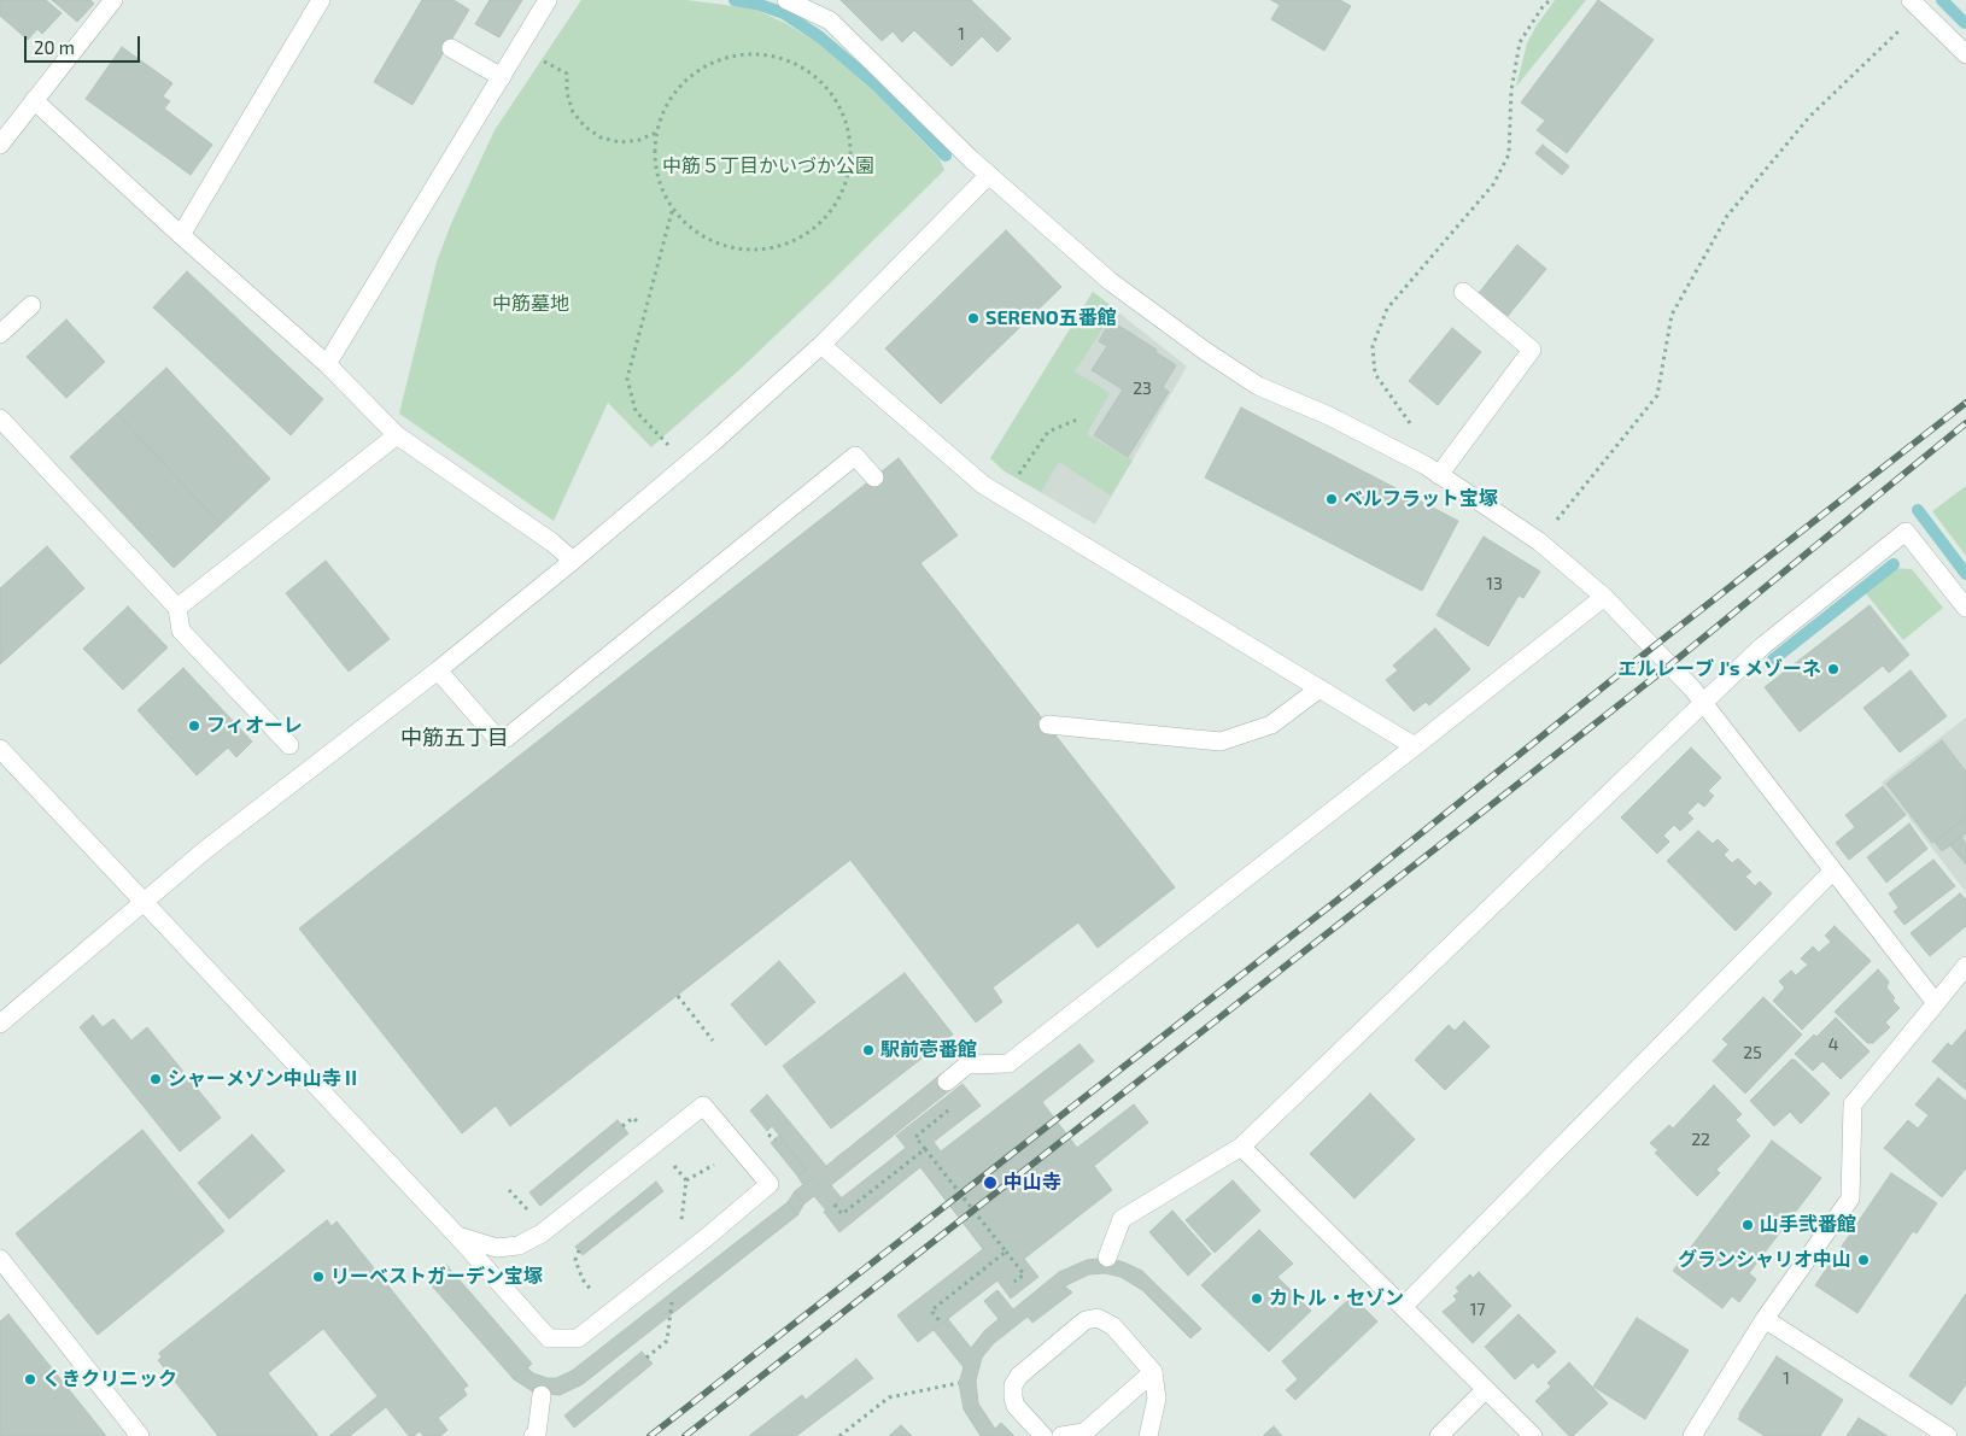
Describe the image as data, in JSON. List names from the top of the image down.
{
  "districts": ["中筋五丁目"],
  "parks": ["中筋５丁目かいづか公園", "中筋墓地"],
  "places": [
    "SERENO五番館",
    "ベルフラット宝塚",
    "エルレーブ J's メゾーネ",
    "フィオーレ",
    "駅前壱番館",
    "シャーメゾン中山寺Ⅱ",
    "中山寺",
    "山手弐番館",
    "グランシャリオ中山",
    "リーベストガーデン宝塚",
    "カトル・セゾン",
    "くきクリニック"
  ],
  "house_numbers": [
    "1",
    "23",
    "13",
    "4",
    "25",
    "22",
    "17",
    "1"
  ],
  "scale_bar": "20 m"
}
